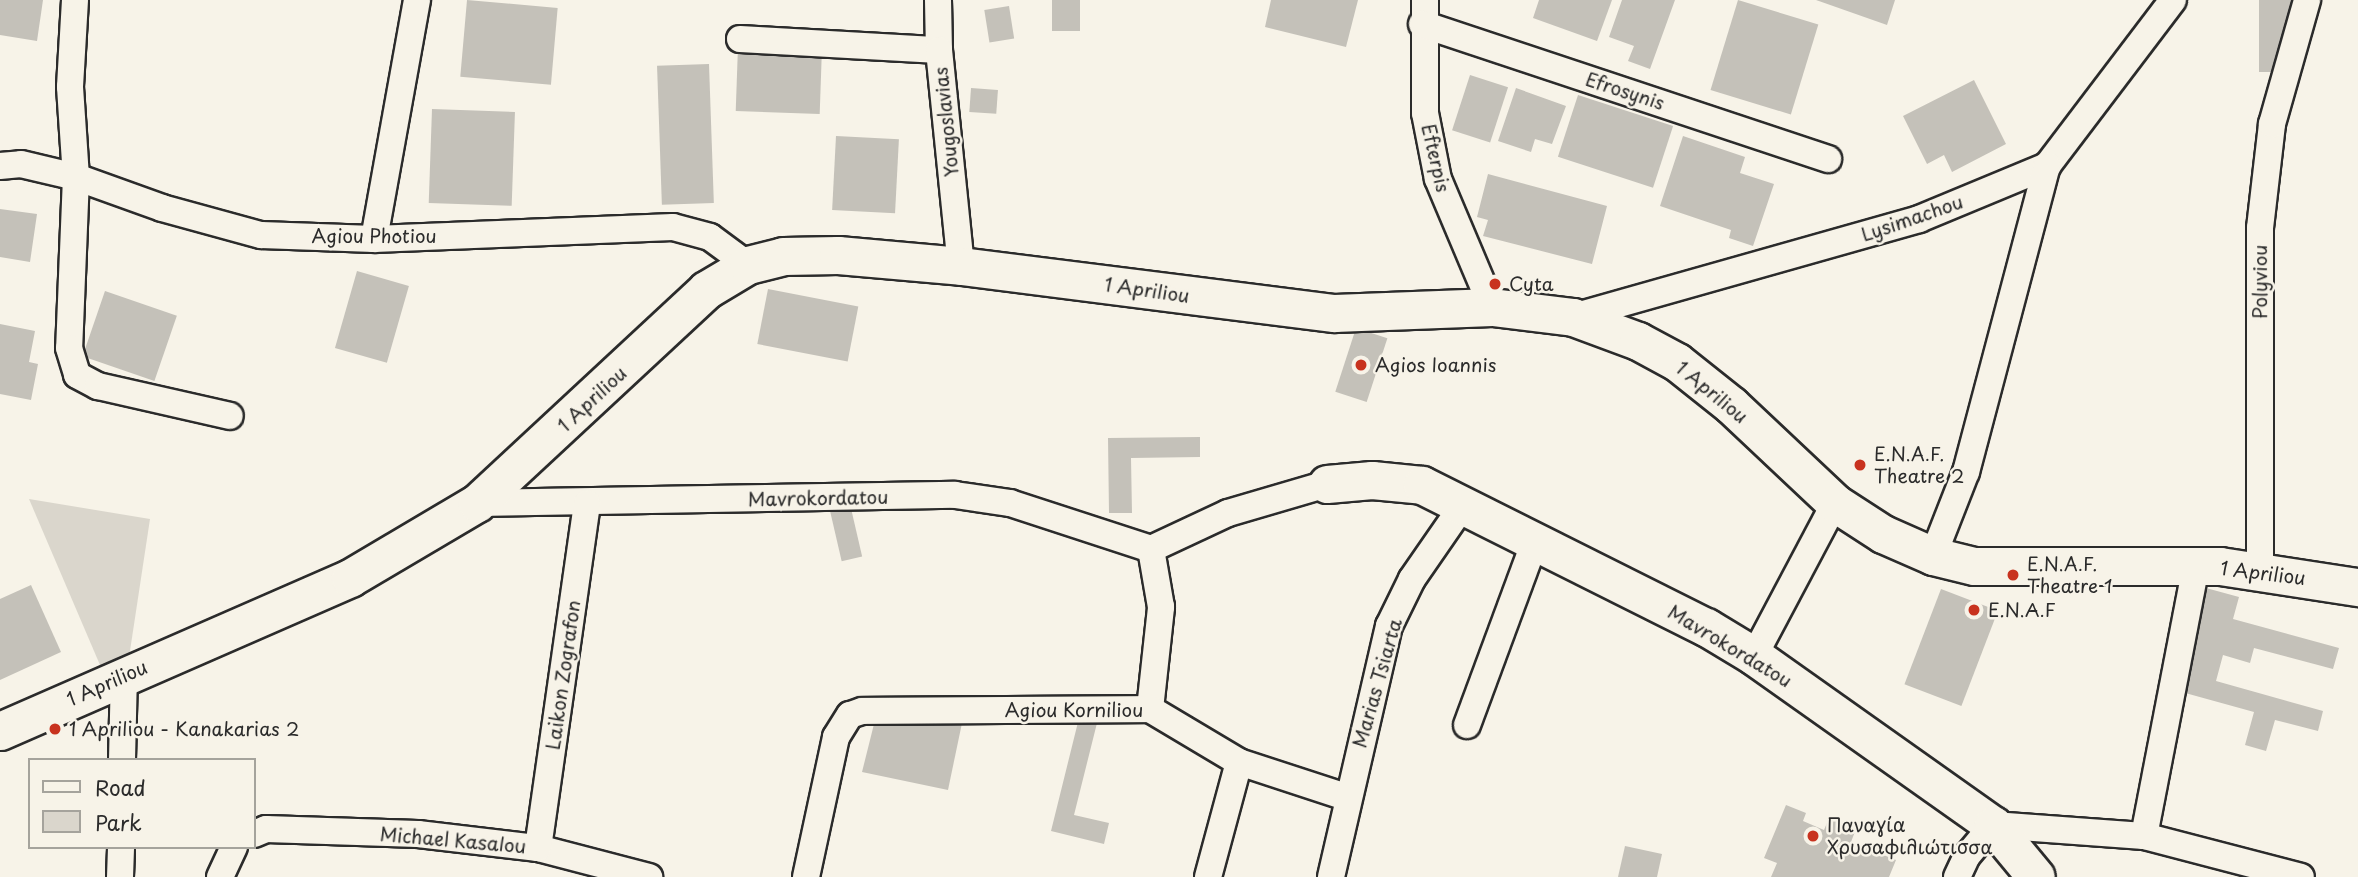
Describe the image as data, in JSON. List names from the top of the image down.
{
  "streets": {
    "main road": ["1 Apriliou", "Mavrokordatou"],
    "street": [
      "Efrosynis",
      "Yougoslavias",
      "Efterpis",
      "Lysimachou",
      "Agiou Photiou",
      "Polyviou",
      "Laikon Zografon",
      "Marias Tsiarta",
      "Agiou Korniliou",
      "Michael Kasalou"
    ]
  },
  "crossings": [
    ["Efrosynis", "Efterpis"],
    ["Yougoslavias", "1 Apriliou"],
    ["Efterpis", "1 Apriliou"],
    ["Lysimachou", "1 Apriliou"],
    ["Agiou Photiou", "1 Apriliou"],
    ["Polyviou", "1 Apriliou"],
    ["1 Apriliou", "Mavrokordatou"],
    ["Mavrokordatou", "Laikon Zografon"],
    ["Mavrokordatou", "Marias Tsiarta"],
    ["Laikon Zografon", "Michael Kasalou"],
    ["Marias Tsiarta", "Agiou Korniliou"]
  ],
  "places": [
    "Cyta",
    "Agios Ioannis",
    "E.N.A.F. Theatre 2",
    "E.N.A.F. Theatre 1",
    "E.N.A.F",
    "1 Apriliou - Kanakarias 2",
    "Παναγία Χρυσαφιλιώτισσα"
  ],
  "legend": ["Road", "Park"]
}
